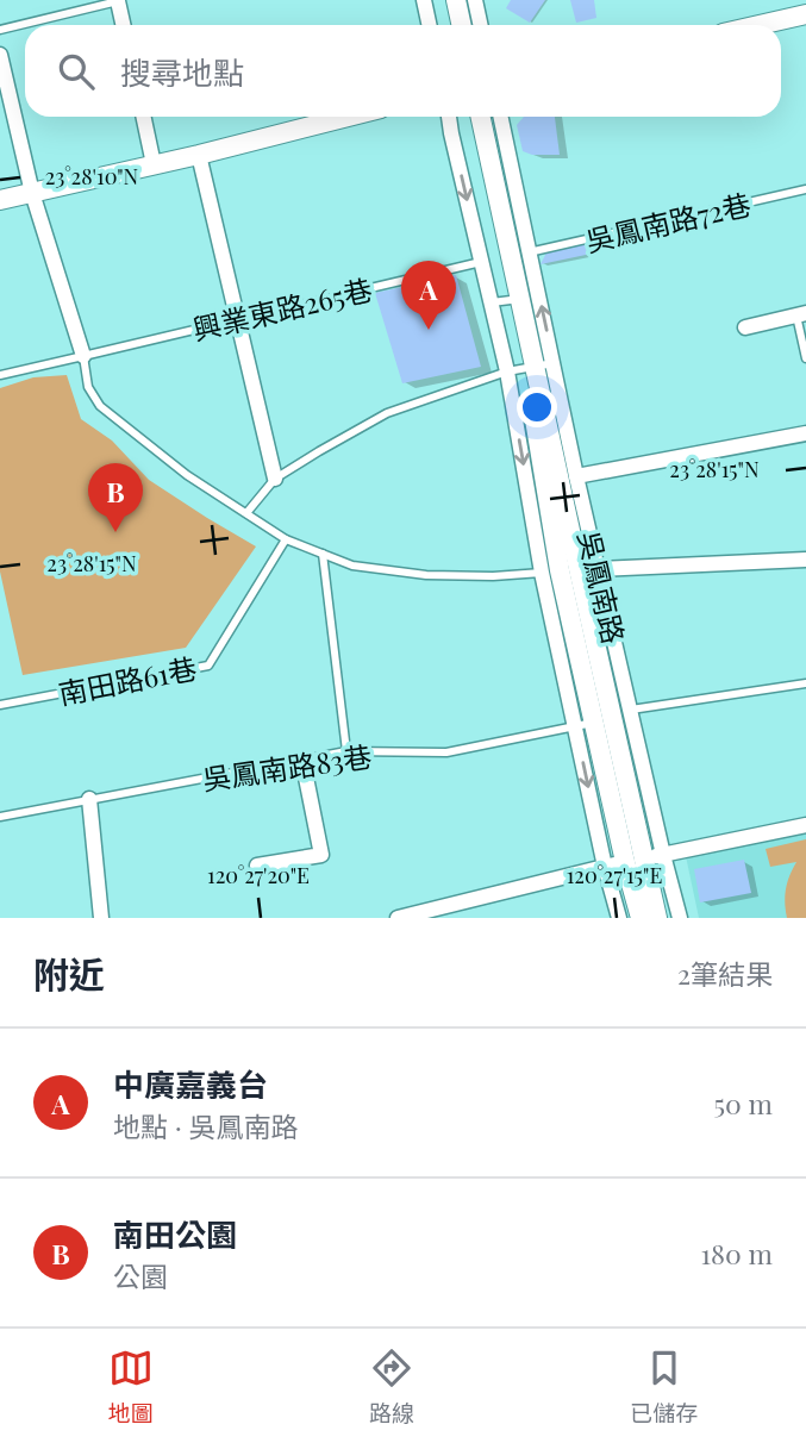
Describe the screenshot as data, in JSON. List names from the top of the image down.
{
  "streets": {
    "street": ["吳鳳南路"],
    "lane": [
      "吳鳳南路72巷",
      "興業東路265巷",
      "南田路61巷",
      "吳鳳南路83巷"
    ]
  },
  "crossings": [
    ["吳鳳南路72巷", "吳鳳南路"],
    ["興業東路265巷", "吳鳳南路"],
    ["吳鳳南路", "吳鳳南路83巷"]
  ],
  "page": {
    "search": "搜尋地點",
    "pins": ["A", "B"],
    "heading": ["附近", "2筆結果"],
    "list": [
      {
        "mark": "A",
        "name": "中廣嘉義台",
        "note": "地點 · 吳鳳南路",
        "value": "50 m"
      },
      {
        "mark": "B",
        "name": "南田公園",
        "note": "公園",
        "value": "180 m"
      }
    ],
    "nav": ["地圖", "路線", "已儲存"]
  },
  "coordinates": [
    "23°28'10\"N",
    "23°28'15\"N",
    "120°27'20\"E",
    "120°27'15\"E"
  ]
}
